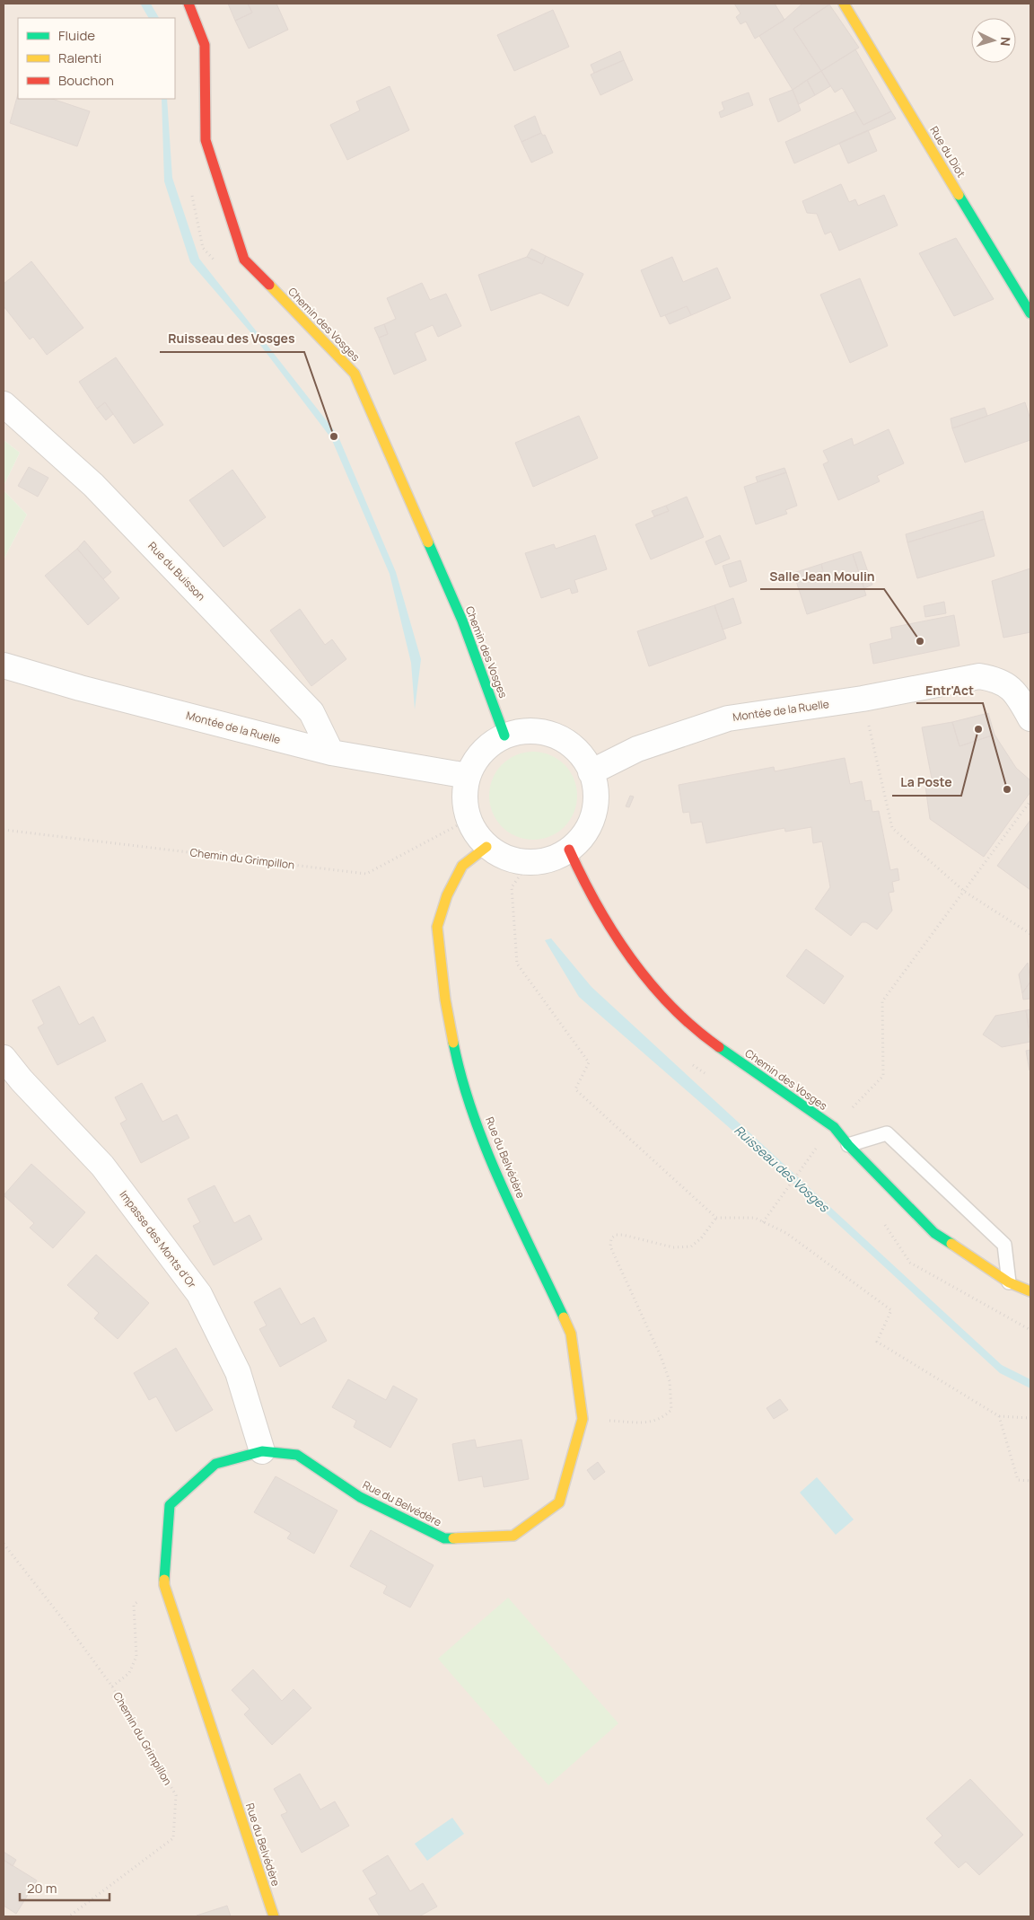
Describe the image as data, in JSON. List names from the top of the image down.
{
  "streets": {
    "street": [
      "Rue du Diot",
      "Chemin des Vosges",
      "Rue du Buisson",
      "Montée de la Ruelle",
      "Rue du Belvédère",
      "Impasse des Monts d'Or"
    ],
    "path": ["Chemin du Grimpillon"]
  },
  "crossings": [
    ["Chemin des Vosges", "Montée de la Ruelle"],
    ["Chemin des Vosges", "Chemin du Grimpillon"],
    ["Chemin des Vosges", "Rue du Belvédère"],
    ["Rue du Buisson", "Montée de la Ruelle"],
    ["Montée de la Ruelle", "Chemin du Grimpillon"],
    ["Montée de la Ruelle", "Rue du Belvédère"],
    ["Chemin du Grimpillon", "Rue du Belvédère"],
    ["Rue du Belvédère", "Impasse des Monts d'Or"]
  ],
  "water": ["Ruisseau des Vosges"],
  "places": [
    "Ruisseau des Vosges",
    "Salle Jean Moulin",
    "La Poste",
    "Entr'Act"
  ],
  "legend": ["Fluide", "Ralenti", "Bouchon"],
  "scale_bar": "20 m",
  "north": "right"
}
